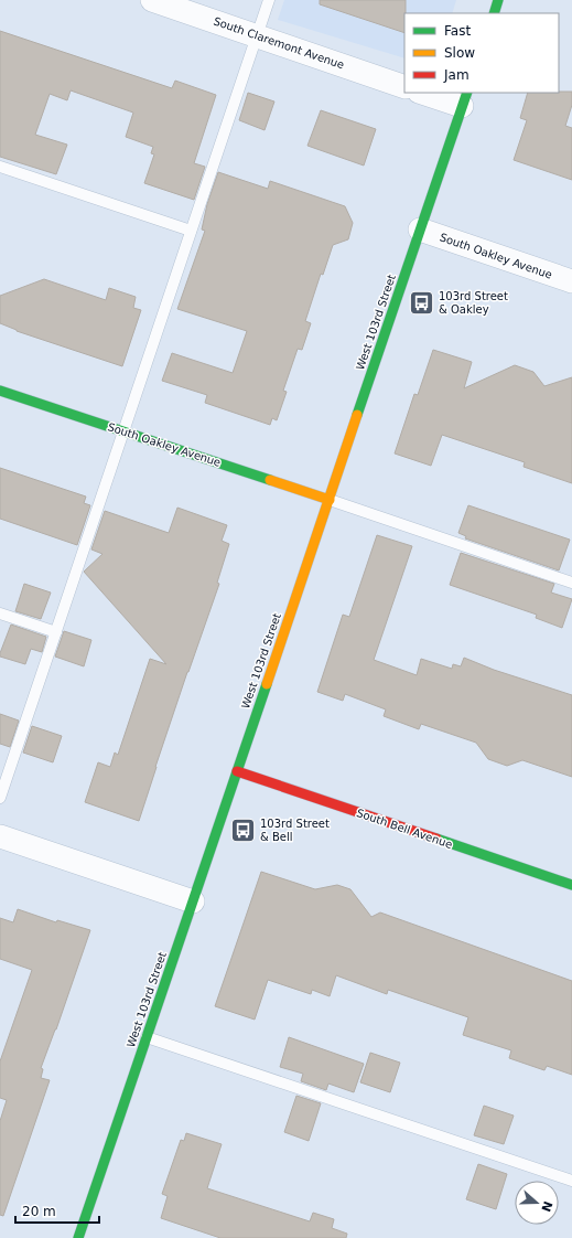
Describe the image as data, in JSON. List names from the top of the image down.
{
  "streets": {
    "main road": ["South Oakley Avenue", "West 103rd Street", "South Bell Avenue"],
    "street": ["South Claremont Avenue"]
  },
  "crossings": [
    ["South Oakley Avenue", "West 103rd Street"],
    ["West 103rd Street", "South Bell Avenue"]
  ],
  "places": {
    "bus stop": ["103rd Street & Oakley", "103rd Street & Bell"]
  },
  "legend": ["Fast", "Slow", "Jam"],
  "scale_bar": "20 m",
  "north": "right"
}
